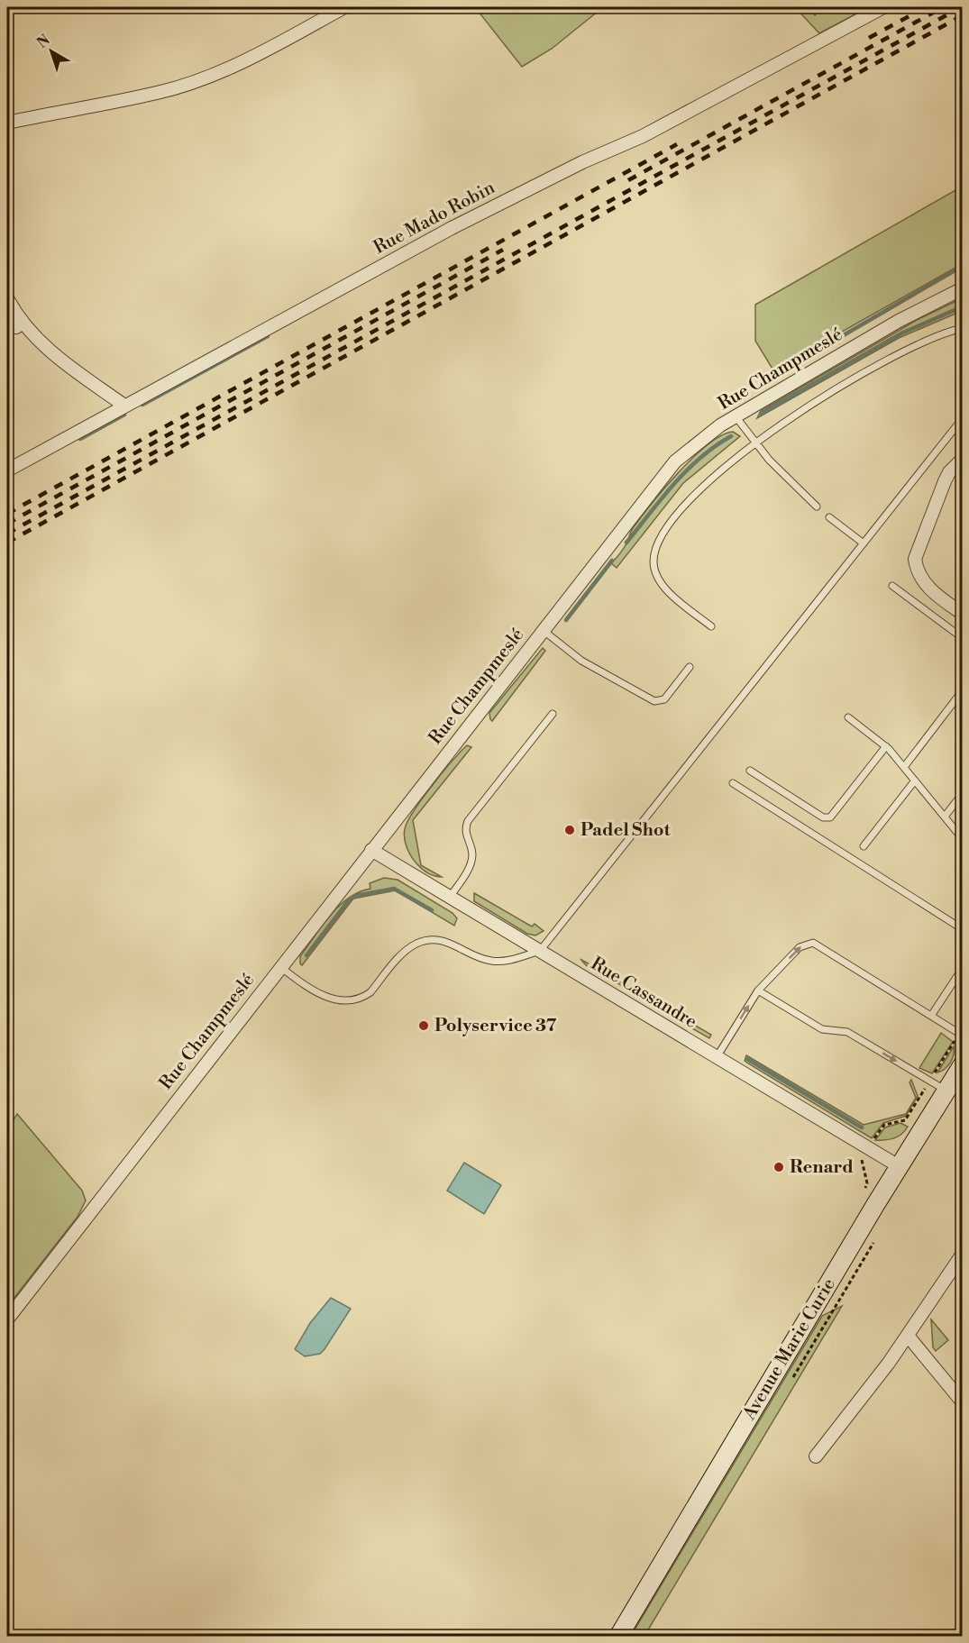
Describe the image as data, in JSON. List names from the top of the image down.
{
  "streets": {
    "main road": ["Avenue Marie Curie"],
    "street": ["Rue Mado Robin", "Rue Champmeslé", "Rue Cassandre"]
  },
  "crossings": [
    ["Rue Champmeslé", "Rue Cassandre"],
    ["Rue Cassandre", "Avenue Marie Curie"]
  ],
  "places": ["Padel Shot", "Polyservice 37", "Renard"],
  "north": "top left"
}
